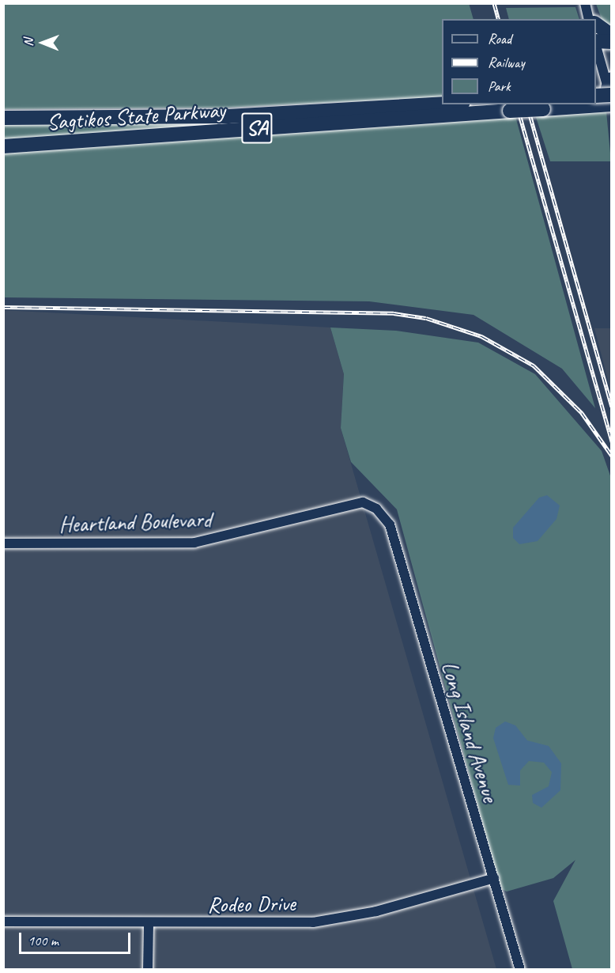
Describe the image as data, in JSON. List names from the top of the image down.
{
  "streets": {
    "highway": ["Sagtikos State Parkway", "SA"],
    "street": ["Heartland Boulevard", "Long Island Avenue", "Rodeo Drive"]
  },
  "crossings": [
    ["Heartland Boulevard", "Long Island Avenue"],
    ["Long Island Avenue", "Rodeo Drive"]
  ],
  "legend": ["Road", "Railway", "Park"],
  "scale_bar": "100 m",
  "north": "left"
}
